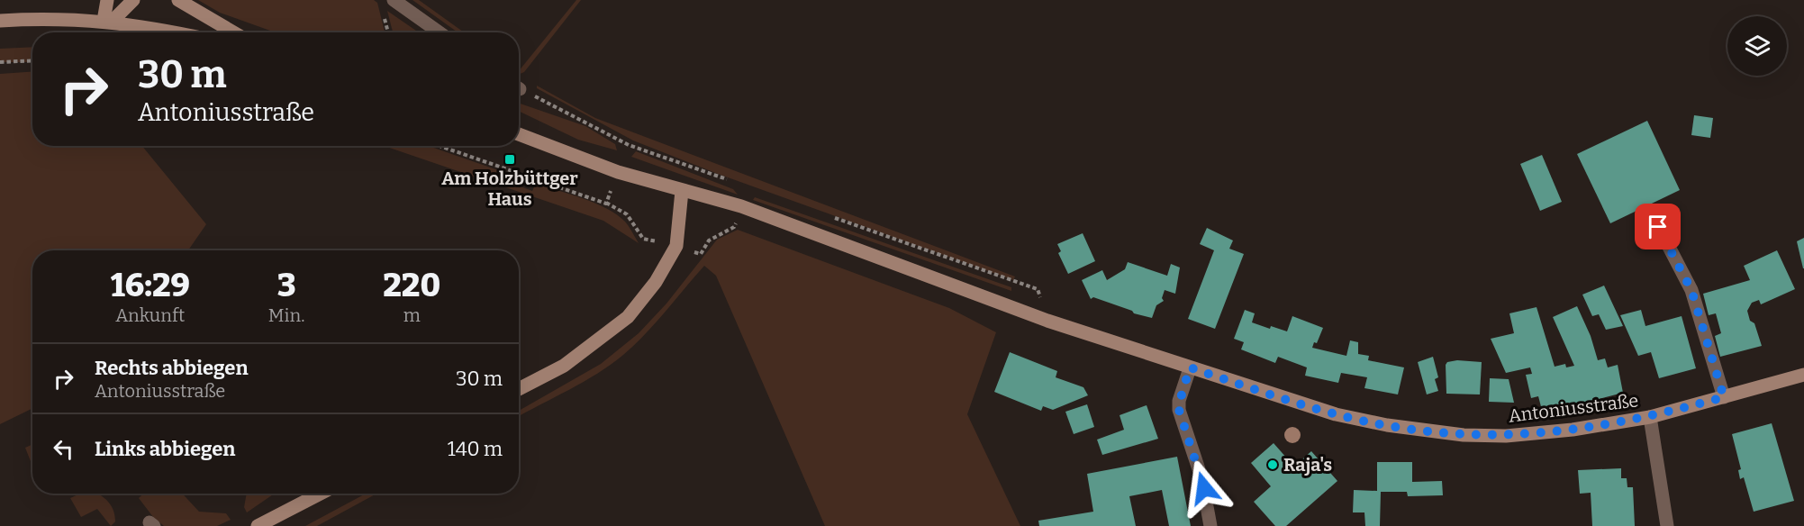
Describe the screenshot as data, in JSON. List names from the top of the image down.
{
  "streets": {
    "street": ["Antoniusstraße"]
  },
  "places": {
    "transit": ["Am Holzbüttger Haus"],
    "other": ["Raja's"]
  },
  "page": {
    "turn": ["30 m", "Antoniusstraße"],
    "eta": [
      "16:29",
      "Ankunft",
      "3",
      "Min.",
      "220",
      "m"
    ],
    "list": [
      {
        "name": "Rechts abbiegen",
        "note": "Antoniusstraße",
        "value": "30 m"
      },
      {
        "name": "Links abbiegen",
        "value": "140 m"
      }
    ]
  }
}
